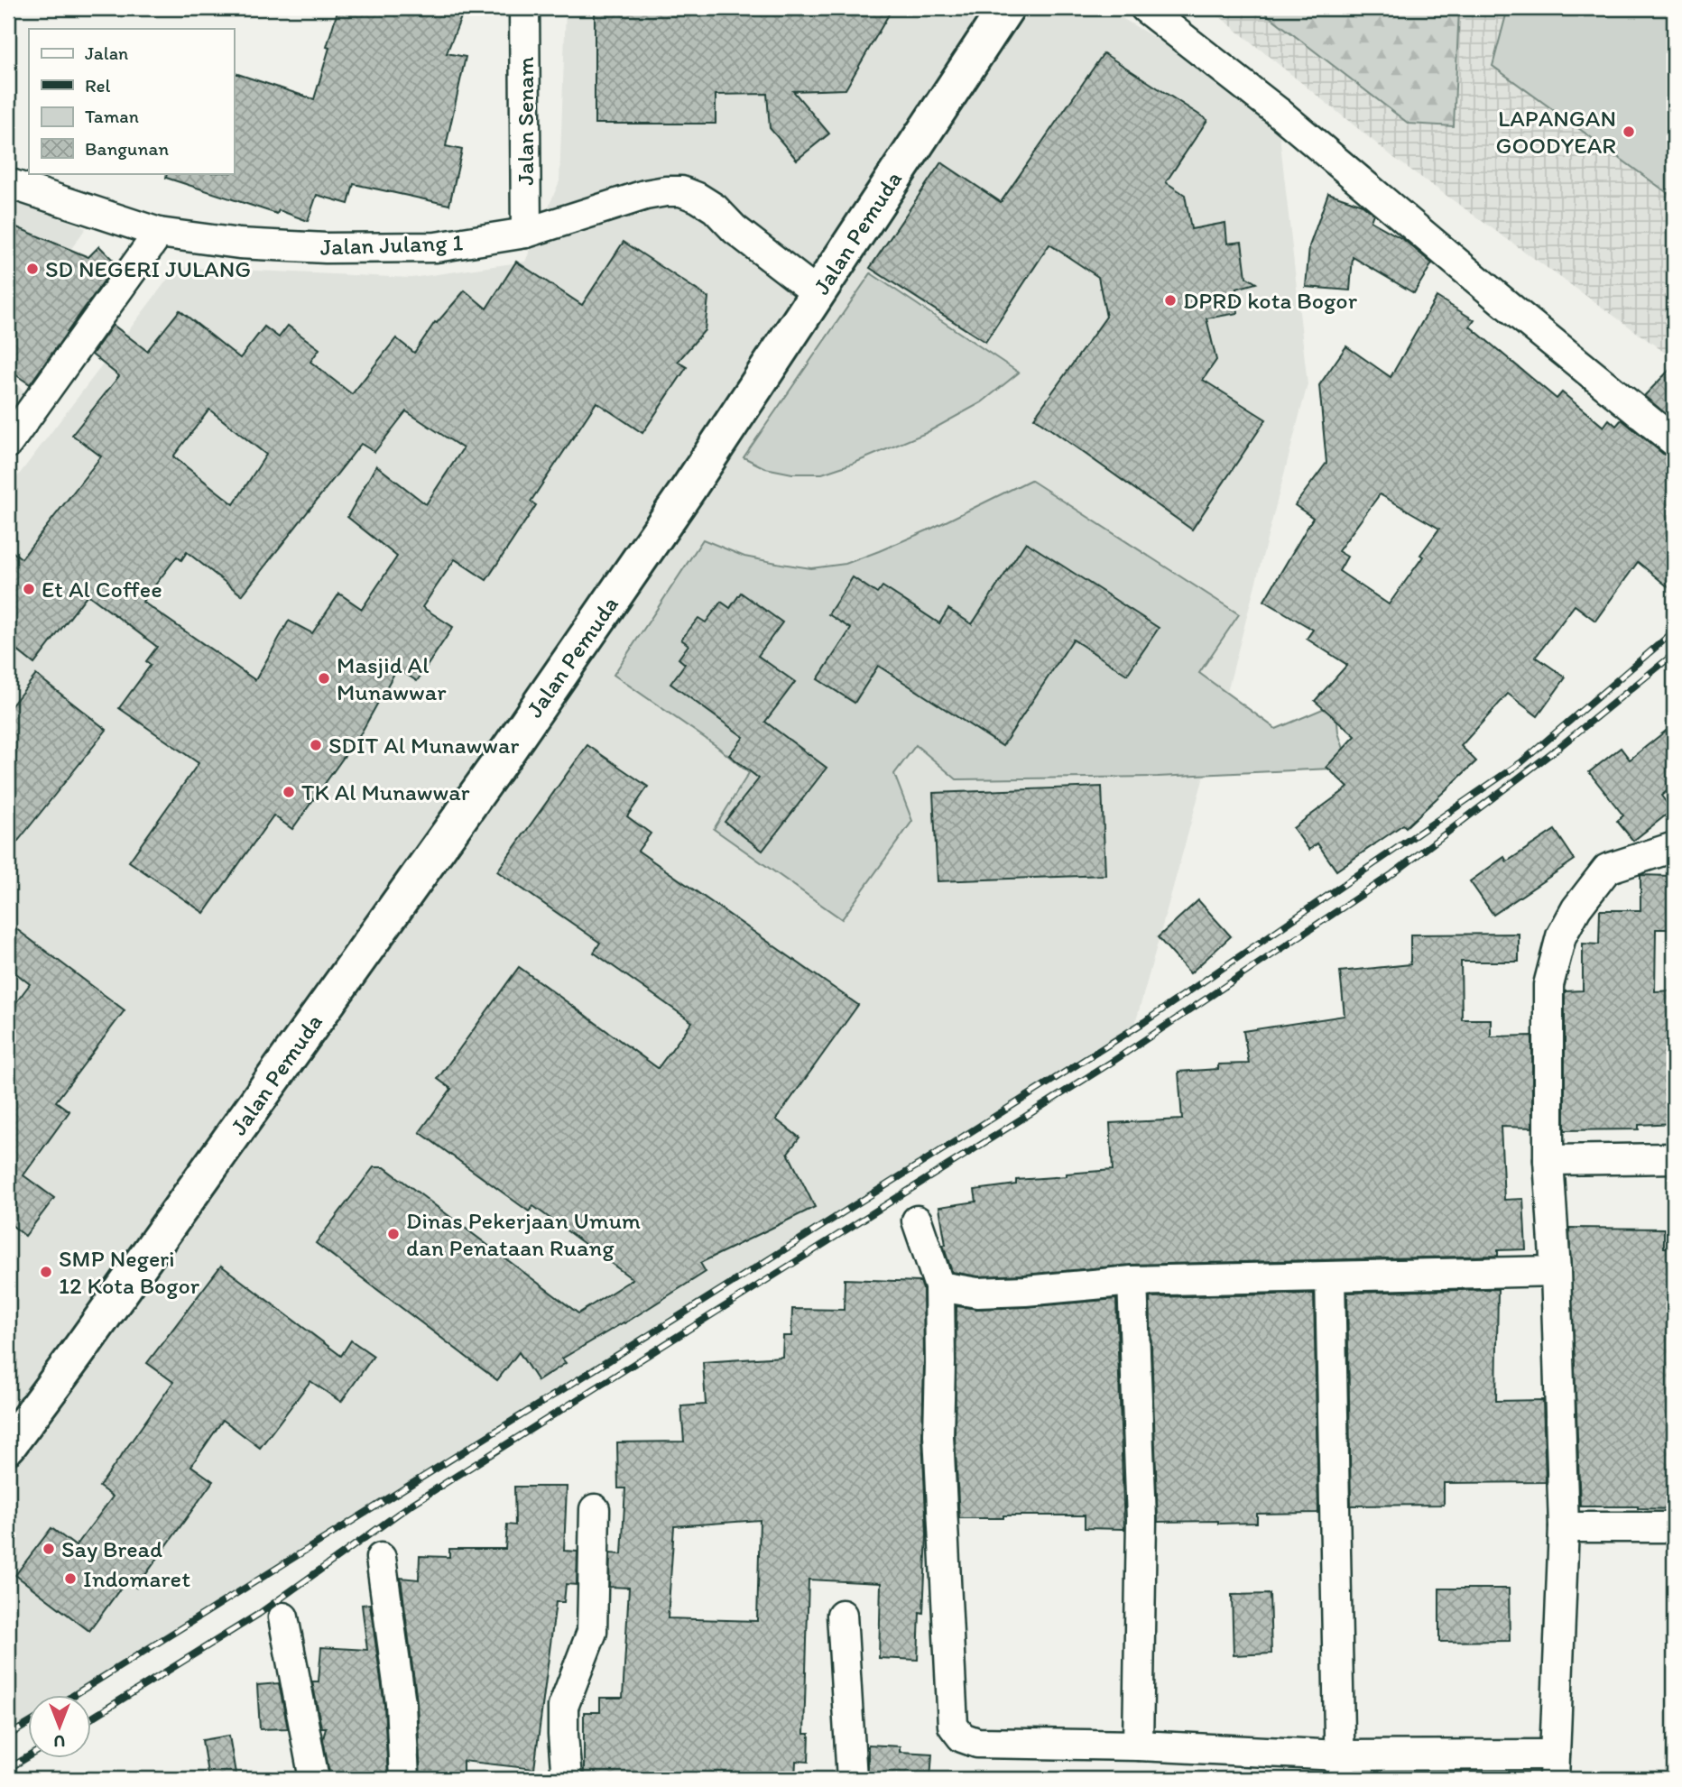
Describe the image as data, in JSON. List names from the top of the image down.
{
  "streets": {
    "main road": ["Jalan Pemuda"],
    "street": ["Jalan Senam", "Jalan Julang 1"]
  },
  "crossings": [
    ["Jalan Senam", "Jalan Julang 1"],
    ["Jalan Pemuda", "Jalan Julang 1"]
  ],
  "places": [
    "LAPANGAN GOODYEAR",
    "SD NEGERI JULANG",
    "DPRD kota Bogor",
    "Et Al Coffee",
    "Masjid Al Munawwar",
    "SDIT Al Munawwar",
    "TK Al Munawwar",
    "Dinas Pekerjaan Umum dan Penataan Ruang",
    "SMP Negeri 12 Kota Bogor",
    "Say Bread",
    "Indomaret"
  ],
  "legend": [
    "Jalan",
    "Rel",
    "Taman",
    "Bangunan"
  ],
  "north": "bottom"
}
